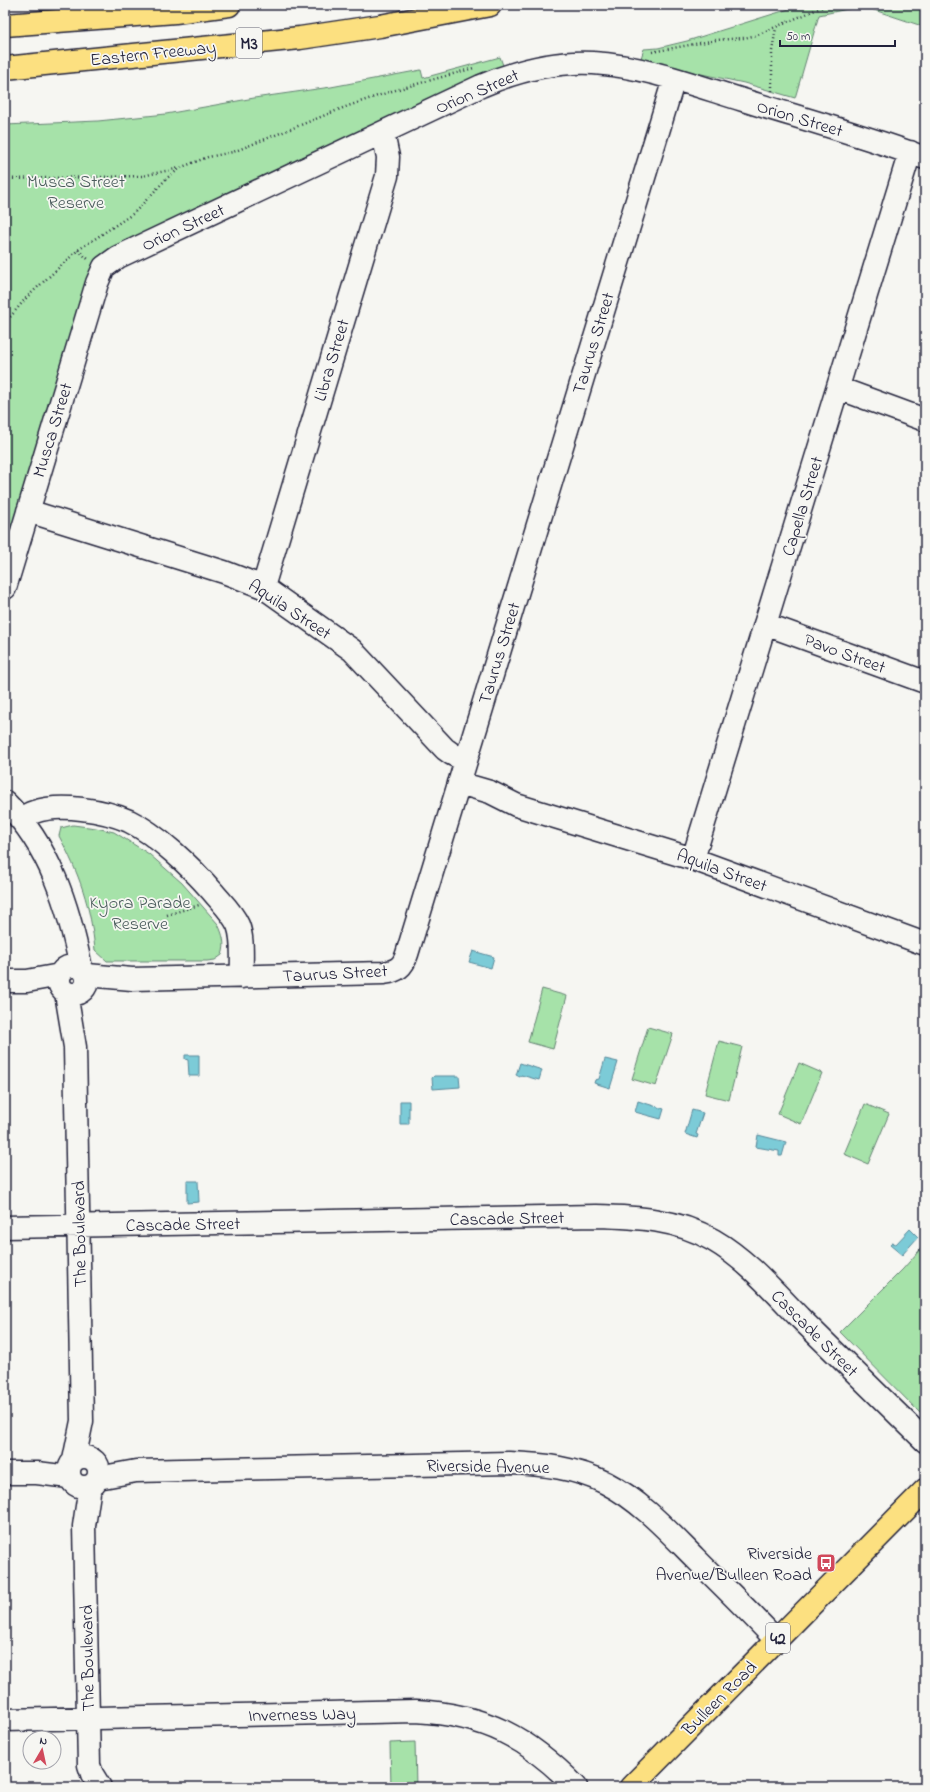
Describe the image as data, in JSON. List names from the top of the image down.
{
  "streets": {
    "main road": [
      "M3",
      "Eastern Freeway",
      "42",
      "Bulleen Road"
    ],
    "street": [
      "Orion Street",
      "Taurus Street",
      "Libra Street",
      "Musca Street",
      "Capella Street",
      "Aquila Street",
      "Pavo Street",
      "Cascade Street",
      "The Boulevard",
      "Riverside Avenue",
      "Inverness Way"
    ]
  },
  "crossings": [
    ["Orion Street", "Taurus Street"],
    ["Orion Street", "Libra Street"],
    ["Orion Street", "Musca Street"],
    ["Orion Street", "Capella Street"],
    ["Taurus Street", "Aquila Street"],
    ["Taurus Street", "The Boulevard"],
    ["Libra Street", "Aquila Street"],
    ["Musca Street", "Aquila Street"],
    ["Capella Street", "Aquila Street"],
    ["Capella Street", "Pavo Street"],
    ["Cascade Street", "The Boulevard"],
    ["The Boulevard", "Riverside Avenue"],
    ["The Boulevard", "Inverness Way"],
    ["Riverside Avenue", "Bulleen Road"]
  ],
  "parks": ["Musca Street Reserve", "Kyora Parade Reserve"],
  "places": {
    "bus stop": ["Riverside Avenue/Bulleen Road"]
  },
  "scale_bar": "50 m",
  "north": "top"
}
